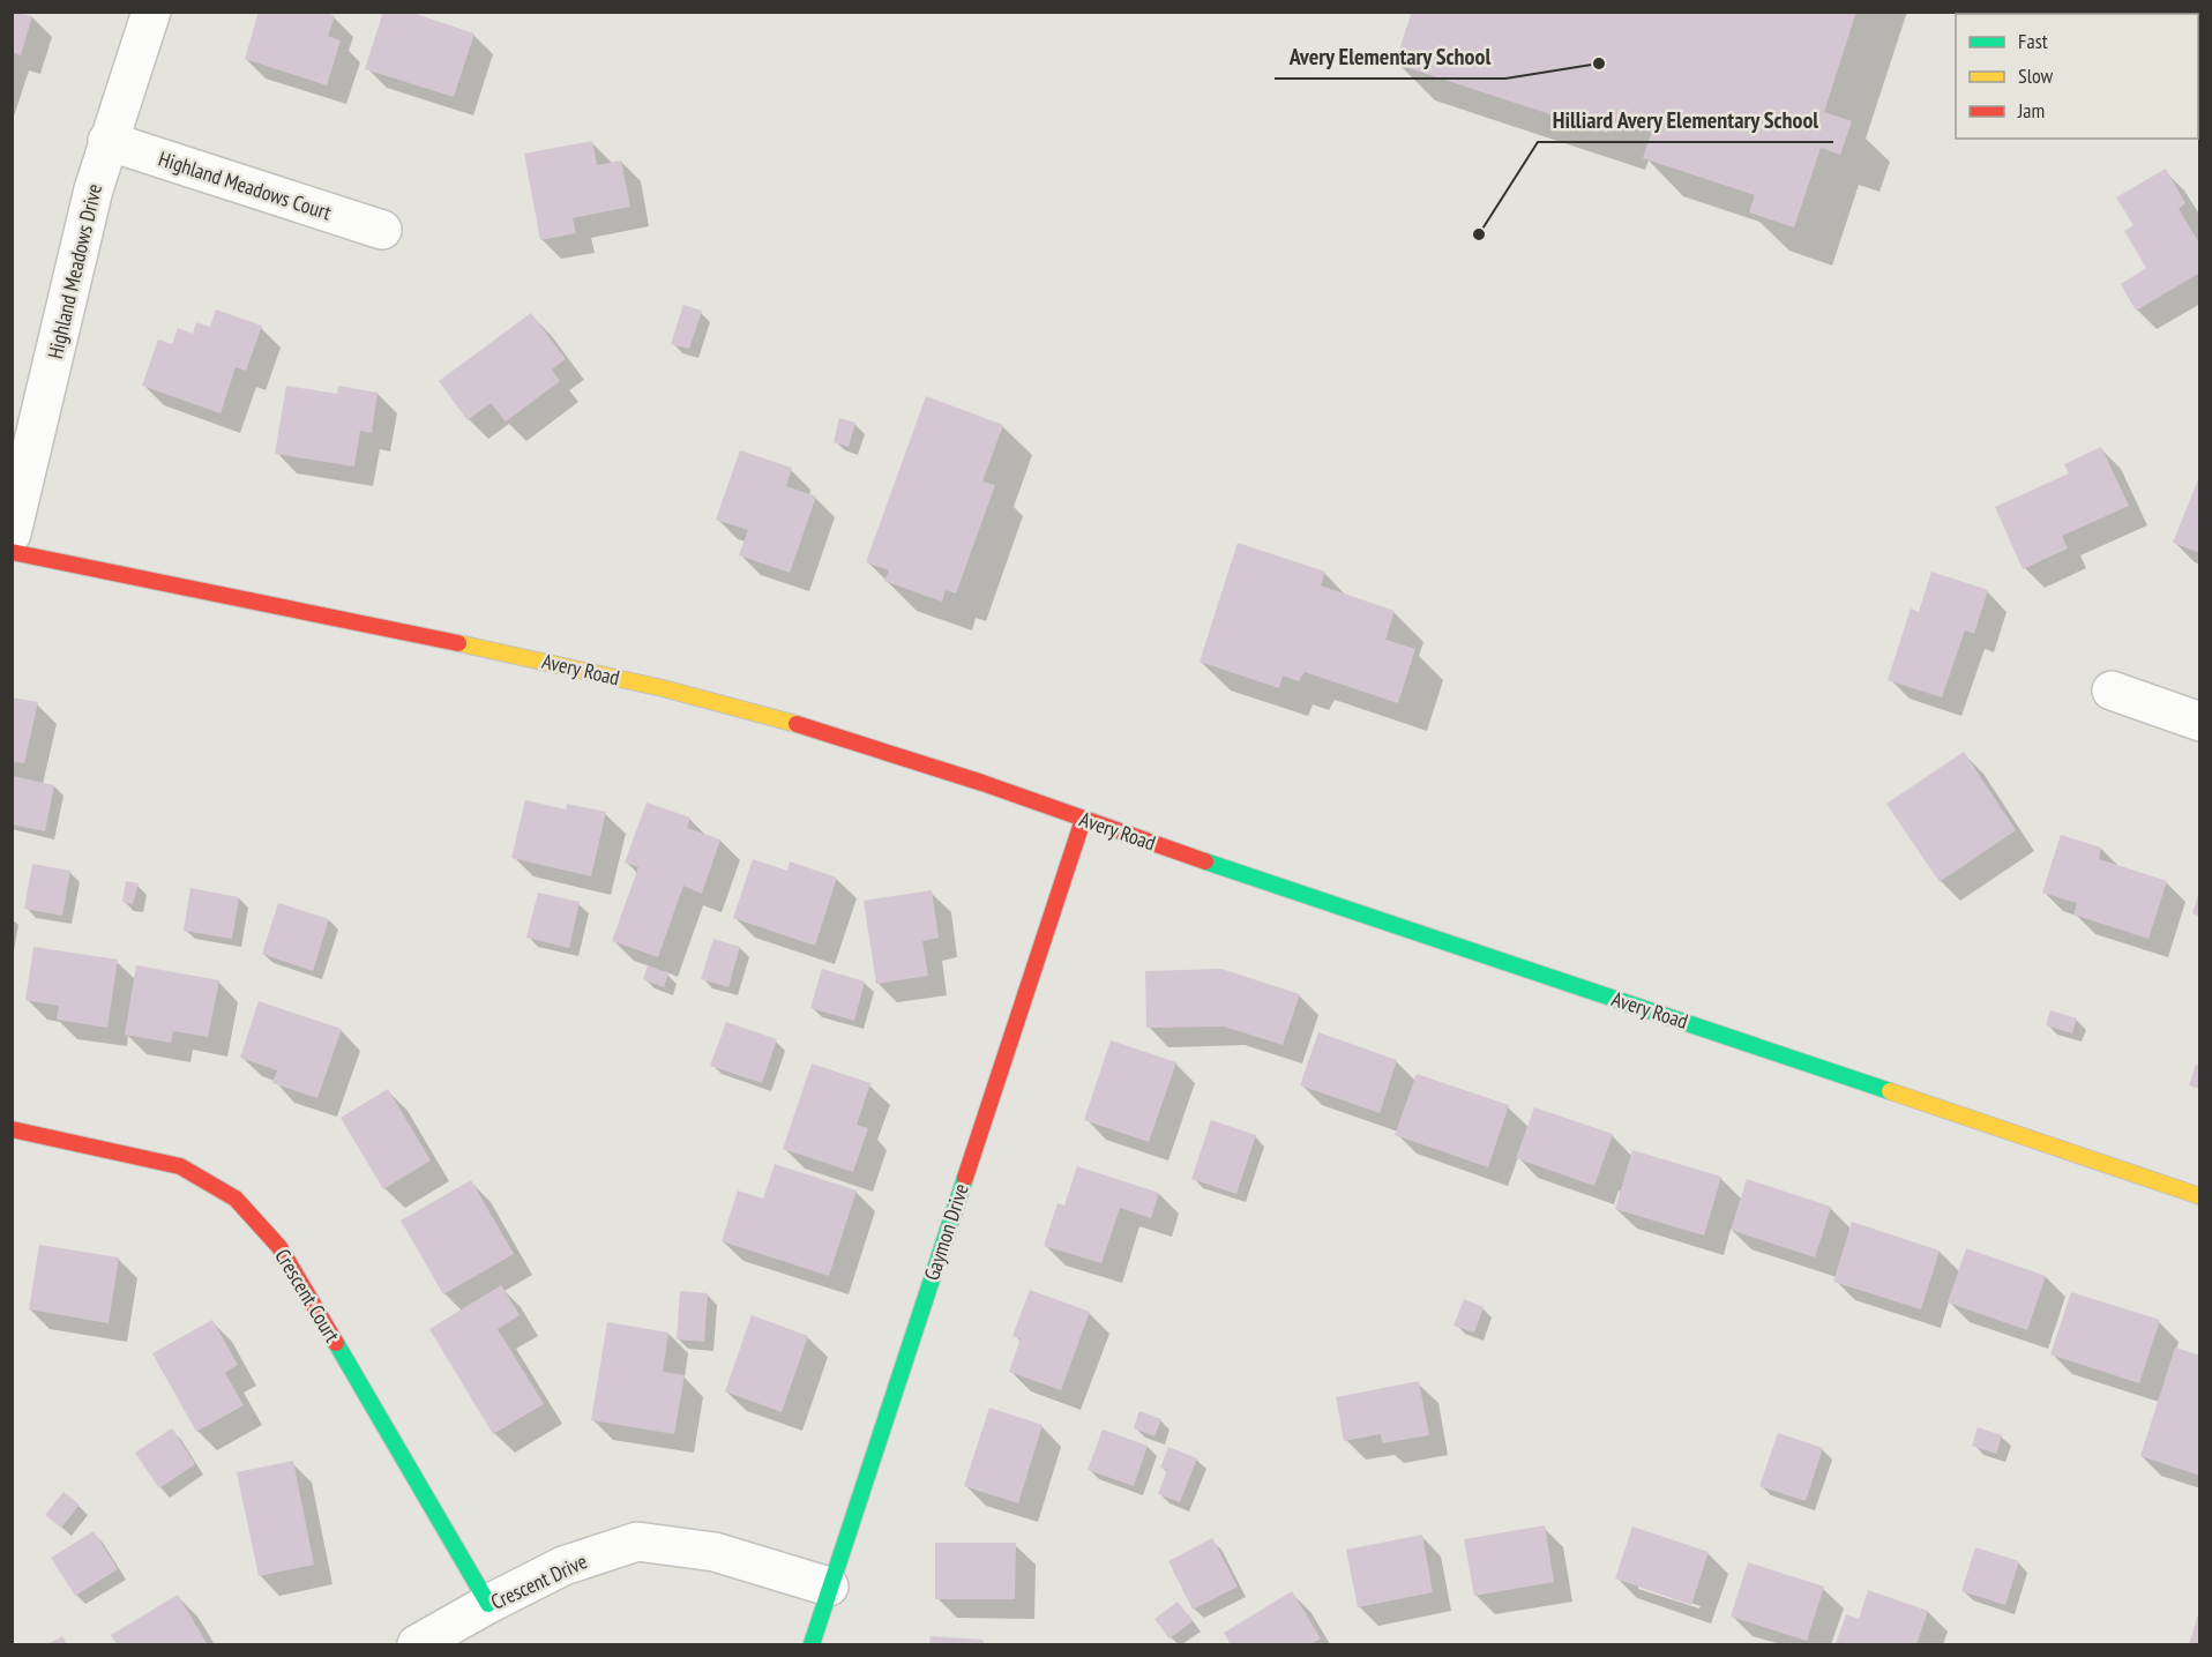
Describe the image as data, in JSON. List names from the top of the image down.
{
  "streets": {
    "main road": ["Avery Road", "Gaymon Drive", "Crescent Court"],
    "street": ["Highland Meadows Court", "Highland Meadows Drive", "Crescent Drive"]
  },
  "crossings": [
    ["Highland Meadows Court", "Highland Meadows Drive"],
    ["Avery Road", "Gaymon Drive"],
    ["Gaymon Drive", "Crescent Drive"],
    ["Crescent Court", "Crescent Drive"]
  ],
  "places": ["Avery Elementary School", "Hilliard Avery Elementary School"],
  "legend": ["Fast", "Slow", "Jam"]
}
